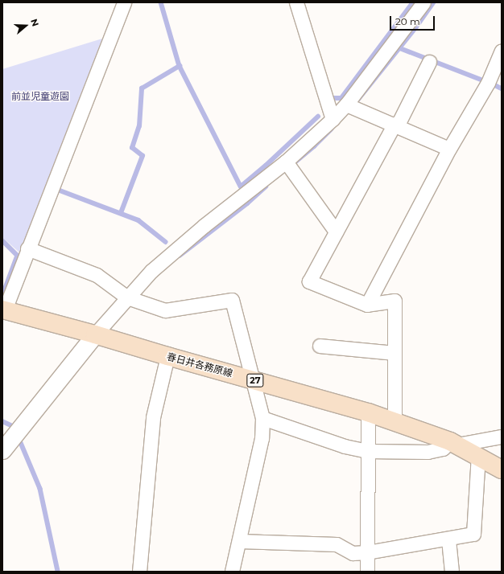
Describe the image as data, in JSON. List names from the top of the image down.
{
  "streets": {
    "main road": ["春日井各務原線", "27"]
  },
  "parks": ["前並児童遊園"],
  "scale_bar": "20 m",
  "north": "right"
}
